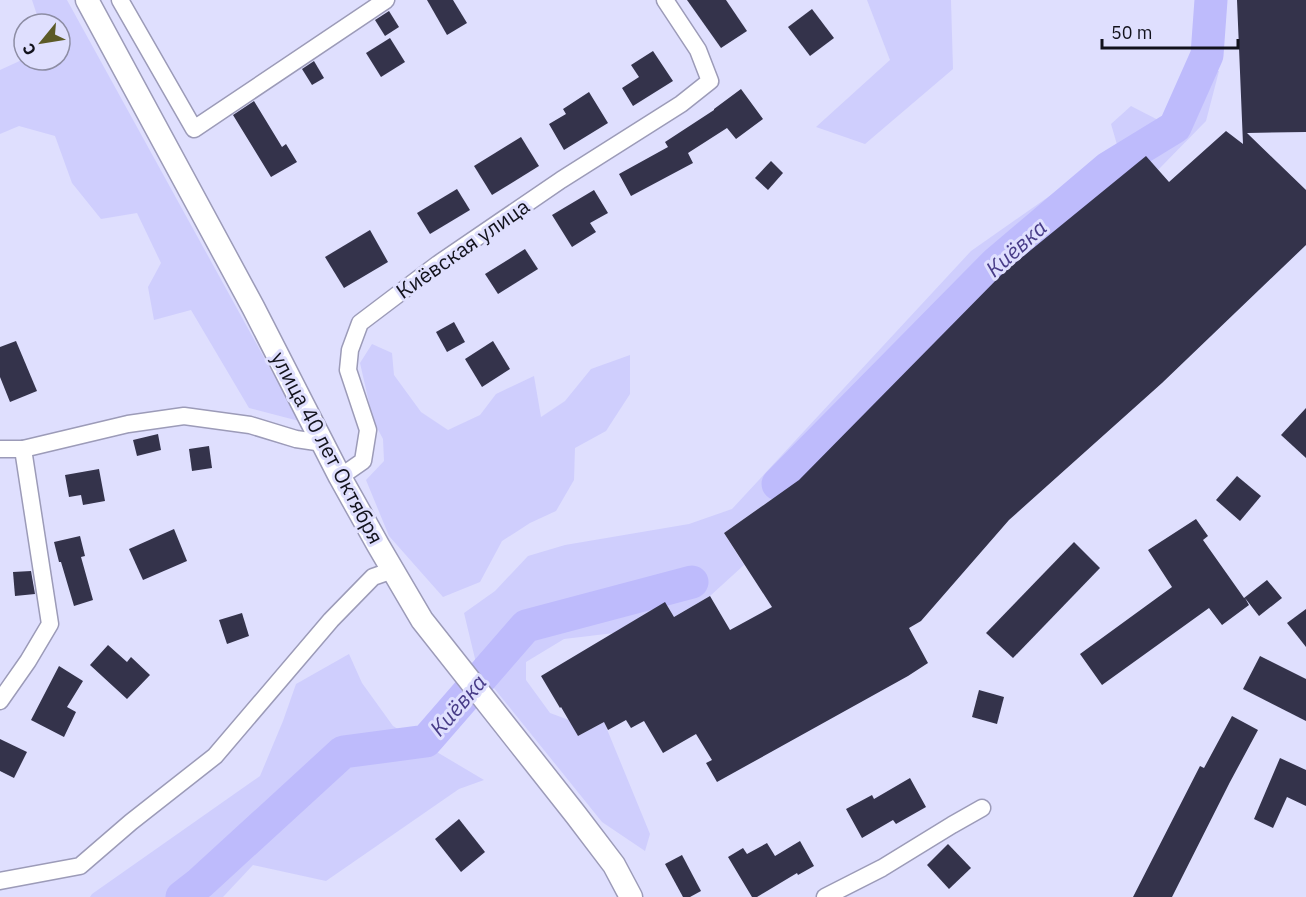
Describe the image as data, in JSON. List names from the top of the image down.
{
  "streets": {
    "main road": ["улица 40 лет Октября"],
    "street": ["Киёвская улица"]
  },
  "crossings": [
    ["Киёвская улица", "улица 40 лет Октября"]
  ],
  "water": ["Киёвка"],
  "scale_bar": "50 m",
  "north": "bottom left"
}
